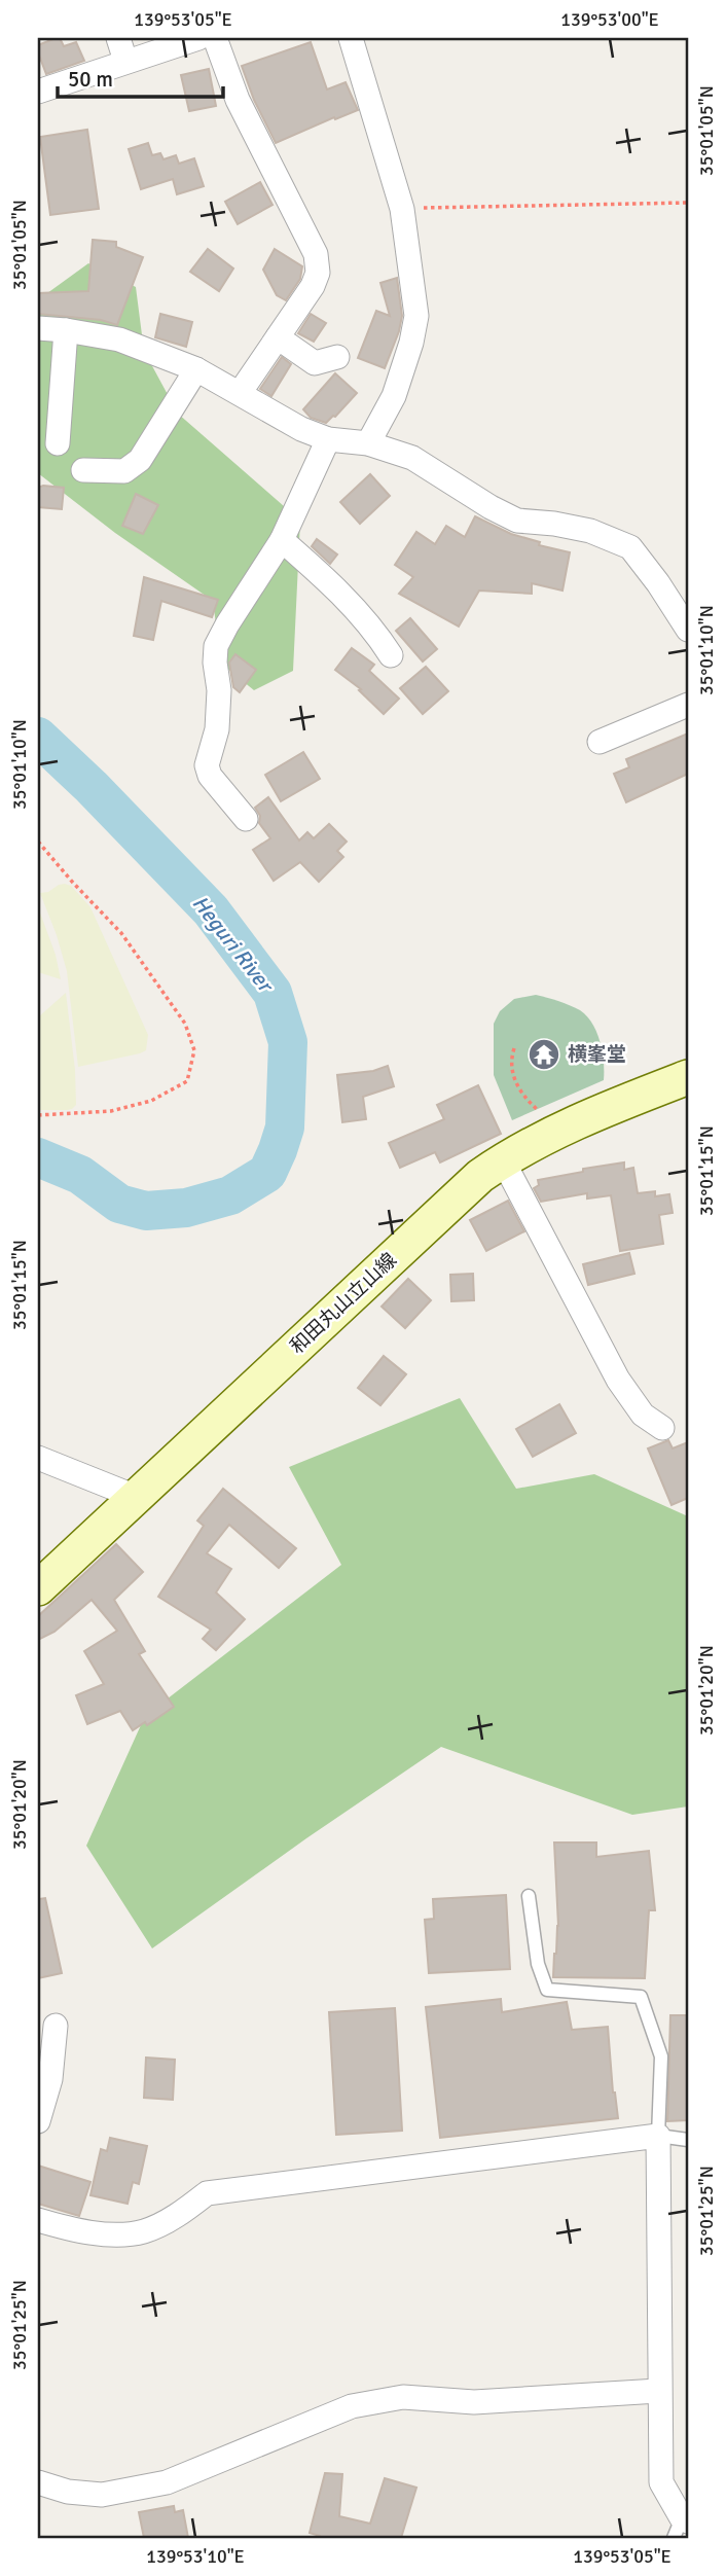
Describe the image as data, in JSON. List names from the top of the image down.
{
  "streets": {
    "main road": ["和田丸山立山線"]
  },
  "water": ["Heguri River"],
  "places": {
    "temple": ["横峯堂"]
  },
  "scale_bar": "50 m",
  "coordinates": [
    "139°53'05\"E",
    "139°53'00\"E",
    "35°01'05\"N",
    "35°01'10\"N",
    "35°01'15\"N",
    "35°01'20\"N",
    "35°01'25\"N",
    "139°53'10\"E"
  ]
}
